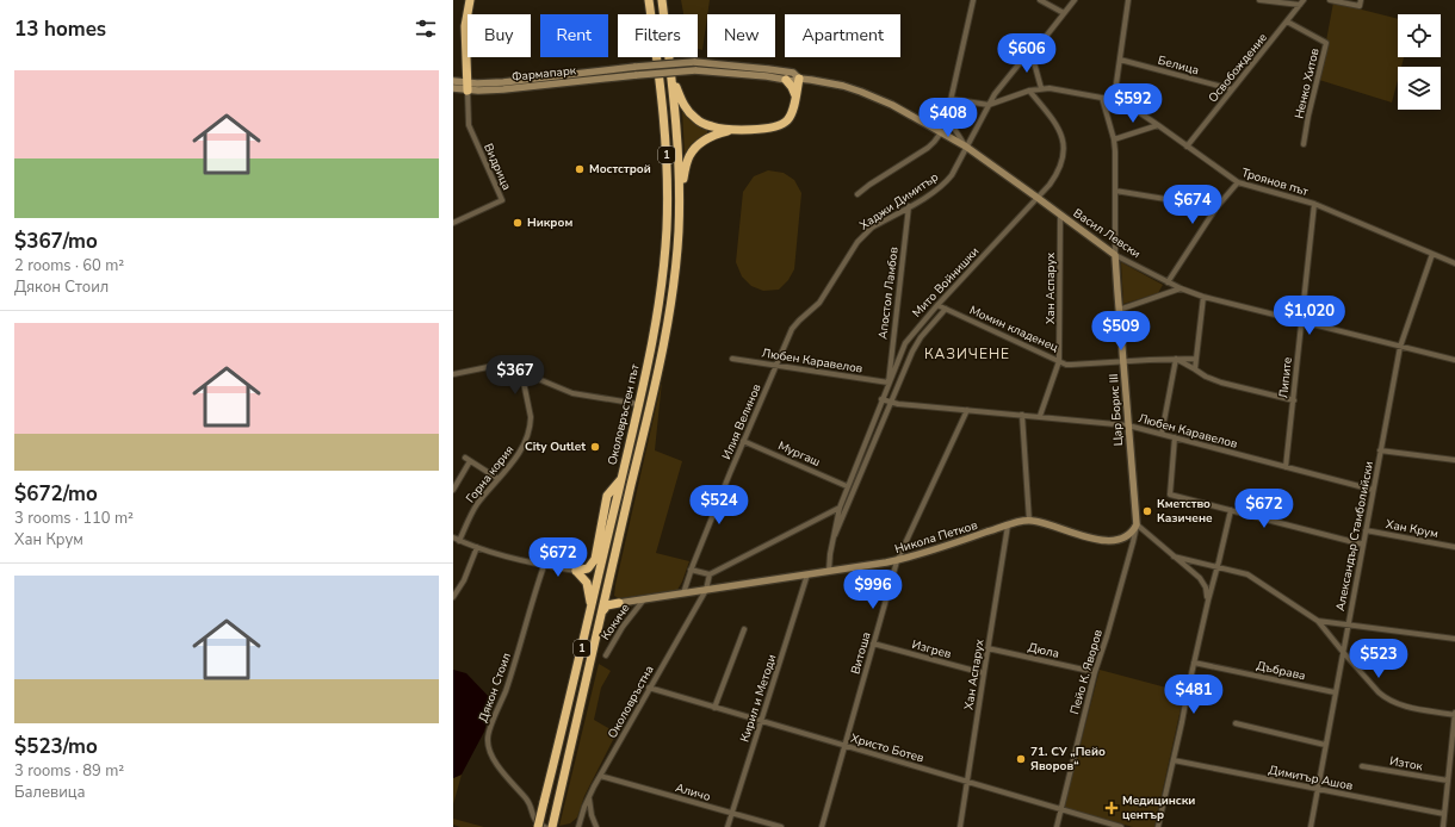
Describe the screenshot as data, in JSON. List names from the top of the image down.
{
  "streets": {
    "highway": ["1", "Околовръстен път"],
    "street": [
      "Белица",
      "Освобождение",
      "Фармапарк",
      "Ненко Хитов",
      "Видрица",
      "Троянов път",
      "Хаджи Димитър",
      "Васил Левски",
      "Мито Войнишки",
      "Хан Аспарух",
      "Апостол Ламбов",
      "Момин кладенец",
      "Любен Каравелов",
      "Липите",
      "Цар Борис III",
      "Илия Велинов",
      "Мургаш",
      "Горна кория",
      "Хан Крум",
      "Александър Стамболийски",
      "Никола Петков",
      "Кокиче",
      "Изгрев",
      "Дюла",
      "Витоша",
      "Дъбрава",
      "Пейо К. Яворов",
      "Дякон Стоил",
      "Кирил и Методи",
      "Околовръстна",
      "Христо Ботев",
      "Изток",
      "Димитър Ашов",
      "Аличо"
    ]
  },
  "crossings": [
    ["Белица", "Освобождение"],
    ["Освобождение", "Ненко Хитов"],
    ["Освобождение", "Троянов път"],
    ["Фармапарк", "Видрица"],
    ["Фармапарк", "Васил Левски"],
    ["Троянов път", "Липите"],
    ["Троянов път", "Цар Борис III"],
    ["Троянов път", "Александър Стамболийски"],
    ["Хаджи Димитър", "Васил Левски"],
    ["Хаджи Димитър", "Апостол Ламбов"],
    ["Хаджи Димитър", "Любен Каравелов"],
    ["Хаджи Димитър", "Илия Велинов"],
    ["Васил Левски", "Мито Войнишки"],
    ["Васил Левски", "Хан Аспарух"],
    ["Васил Левски", "Липите"],
    ["Васил Левски", "Цар Борис III"],
    ["Васил Левски", "Александър Стамболийски"],
    ["Мито Войнишки", "Апостол Ламбов"],
    ["Мито Войнишки", "Момин кладенец"],
    ["Мито Войнишки", "Любен Каравелов"],
    ["Мито Войнишки", "Мургаш"],
    ["Мито Войнишки", "Никола Петков"],
    ["Хан Аспарух", "Момин кладенец"],
    ["Хан Аспарух", "Любен Каравелов"],
    ["Хан Аспарух", "Никола Петков"],
    ["Хан Аспарух", "Изгрев"],
    ["Хан Аспарух", "Дюла"],
    ["Хан Аспарух", "Христо Ботев"],
    ["Апостол Ламбов", "Любен Каравелов"],
    ["Момин кладенец", "Цар Борис III"],
    ["Любен Каравелов", "Липите"],
    ["Любен Каравелов", "Цар Борис III"],
    ["Любен Каравелов", "Илия Велинов"],
    ["Любен Каравелов", "Александър Стамболийски"],
    ["Любен Каравелов", "Витоша"],
    ["Цар Борис III", "Никола Петков"],
    ["Цар Борис III", "Пейо К. Яворов"],
    ["Илия Велинов", "Мургаш"],
    ["Илия Велинов", "Никола Петков"],
    ["Хан Крум", "Александър Стамболийски"],
    ["Александър Стамболийски", "Дъбрава"],
    ["Александър Стамболийски", "Димитър Ашов"],
    ["Никола Петков", "Кокиче"],
    ["Никола Петков", "Витоша"],
    ["Никола Петков", "Пейо К. Яворов"],
    ["Никола Петков", "Кирил и Методи"],
    ["Никола Петков", "Околовръстна"],
    ["Изгрев", "Витоша"],
    ["Дюла", "Пейо К. Яворов"],
    ["Витоша", "Христо Ботев"],
    ["Пейо К. Яворов", "Христо Ботев"],
    ["Кирил и Методи", "Христо Ботев"],
    ["Кирил и Методи", "Аличо"],
    ["Околовръстна", "Христо Ботев"],
    ["Околовръстна", "Аличо"]
  ],
  "districts": ["КАЗИЧЕНЕ"],
  "places": {
    "other": [
      "Мостстрой",
      "Никром",
      "City Outlet",
      "Кметство Казичене",
      "71. СУ „Пейо Яворов“"
    ],
    "health": ["Медицински център"]
  },
  "page": {
    "heading": "13 homes",
    "chip": [
      "Buy",
      "Rent",
      "Filters",
      "New",
      "Apartment"
    ],
    "price": [
      "$606",
      "$592",
      "$408",
      "$674",
      "$1,020",
      "$509",
      "$367",
      "$524",
      "$672",
      "$672",
      "$996",
      "$523",
      "$481"
    ],
    "list": [
      {
        "name": "$367/mo",
        "note": "2 rooms · 60 m² · Дякон Стоил"
      },
      {
        "name": "$672/mo",
        "note": "3 rooms · 110 m² · Хан Крум"
      },
      {
        "name": "$523/mo",
        "note": "3 rooms · 89 m² · Балевица"
      }
    ]
  }
}
